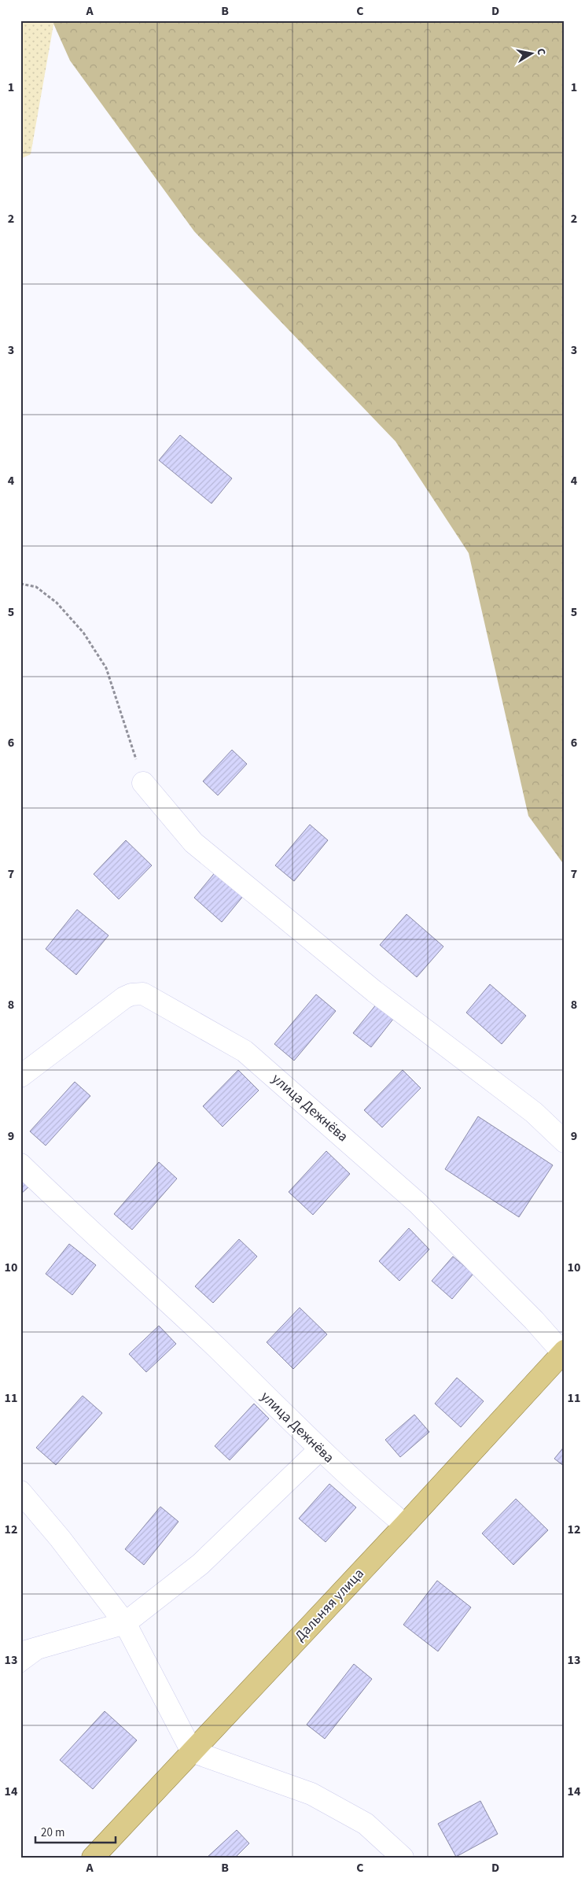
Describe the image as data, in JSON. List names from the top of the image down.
{
  "streets": {
    "main road": ["Дальняя улица"],
    "street": ["улица Дежнёва"]
  },
  "crossings": [
    ["улица Дежнёва", "Дальняя улица"]
  ],
  "scale_bar": "20 m",
  "north": "right",
  "grid": {
    "columns": [
      "A",
      "B",
      "C",
      "D"
    ],
    "rows": [
      "1",
      "2",
      "3",
      "4",
      "5",
      "6",
      "7",
      "8",
      "9",
      "10",
      "11",
      "12",
      "13",
      "14"
    ]
  }
}
